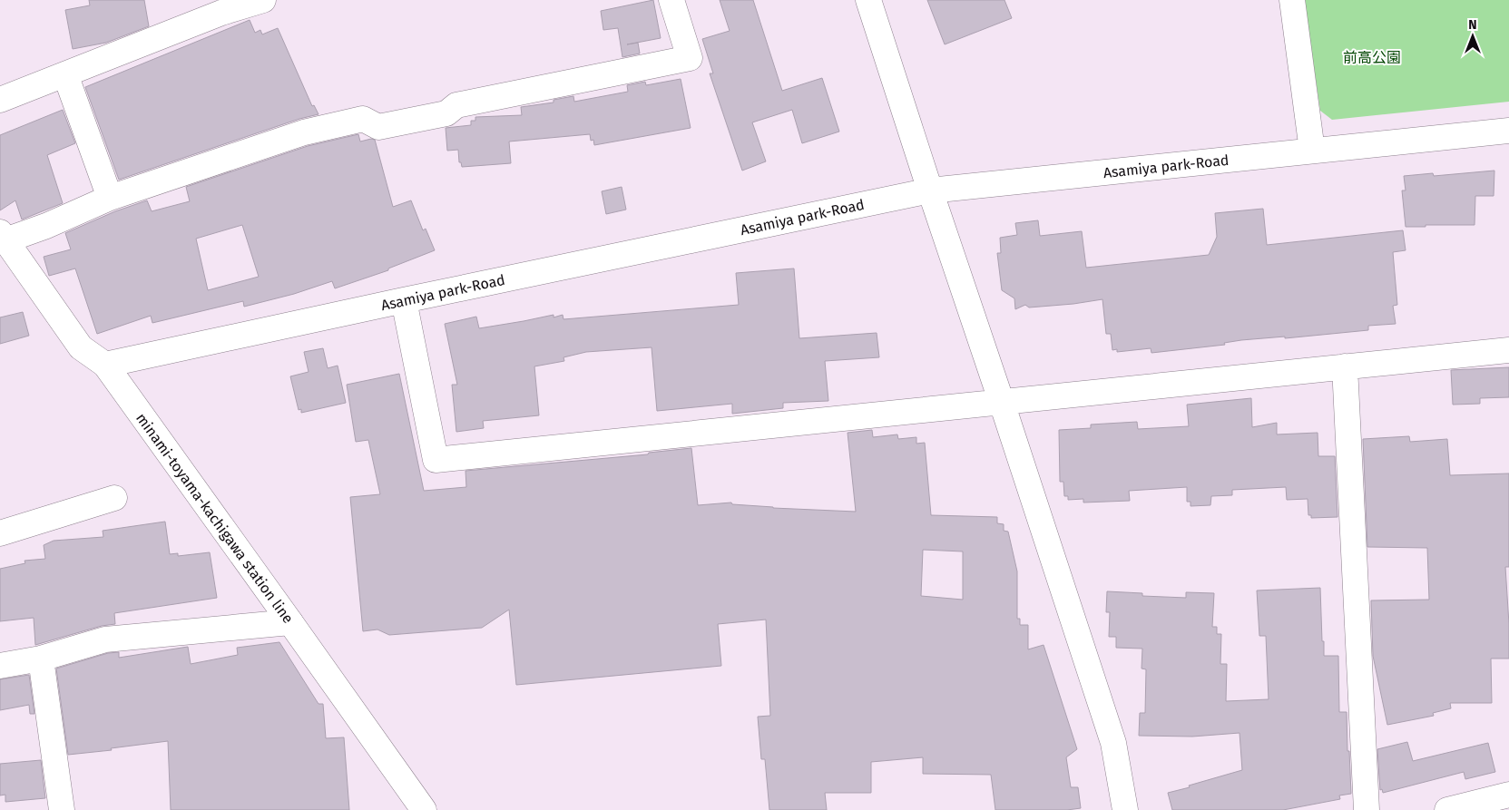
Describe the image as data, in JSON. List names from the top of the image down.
{
  "streets": {
    "street": ["Asamiya park-Road", "minami-toyama-kachigawa station line"]
  },
  "crossings": [
    ["Asamiya park-Road", "minami-toyama-kachigawa station line"]
  ],
  "parks": ["前高公園"],
  "north": "top"
}
